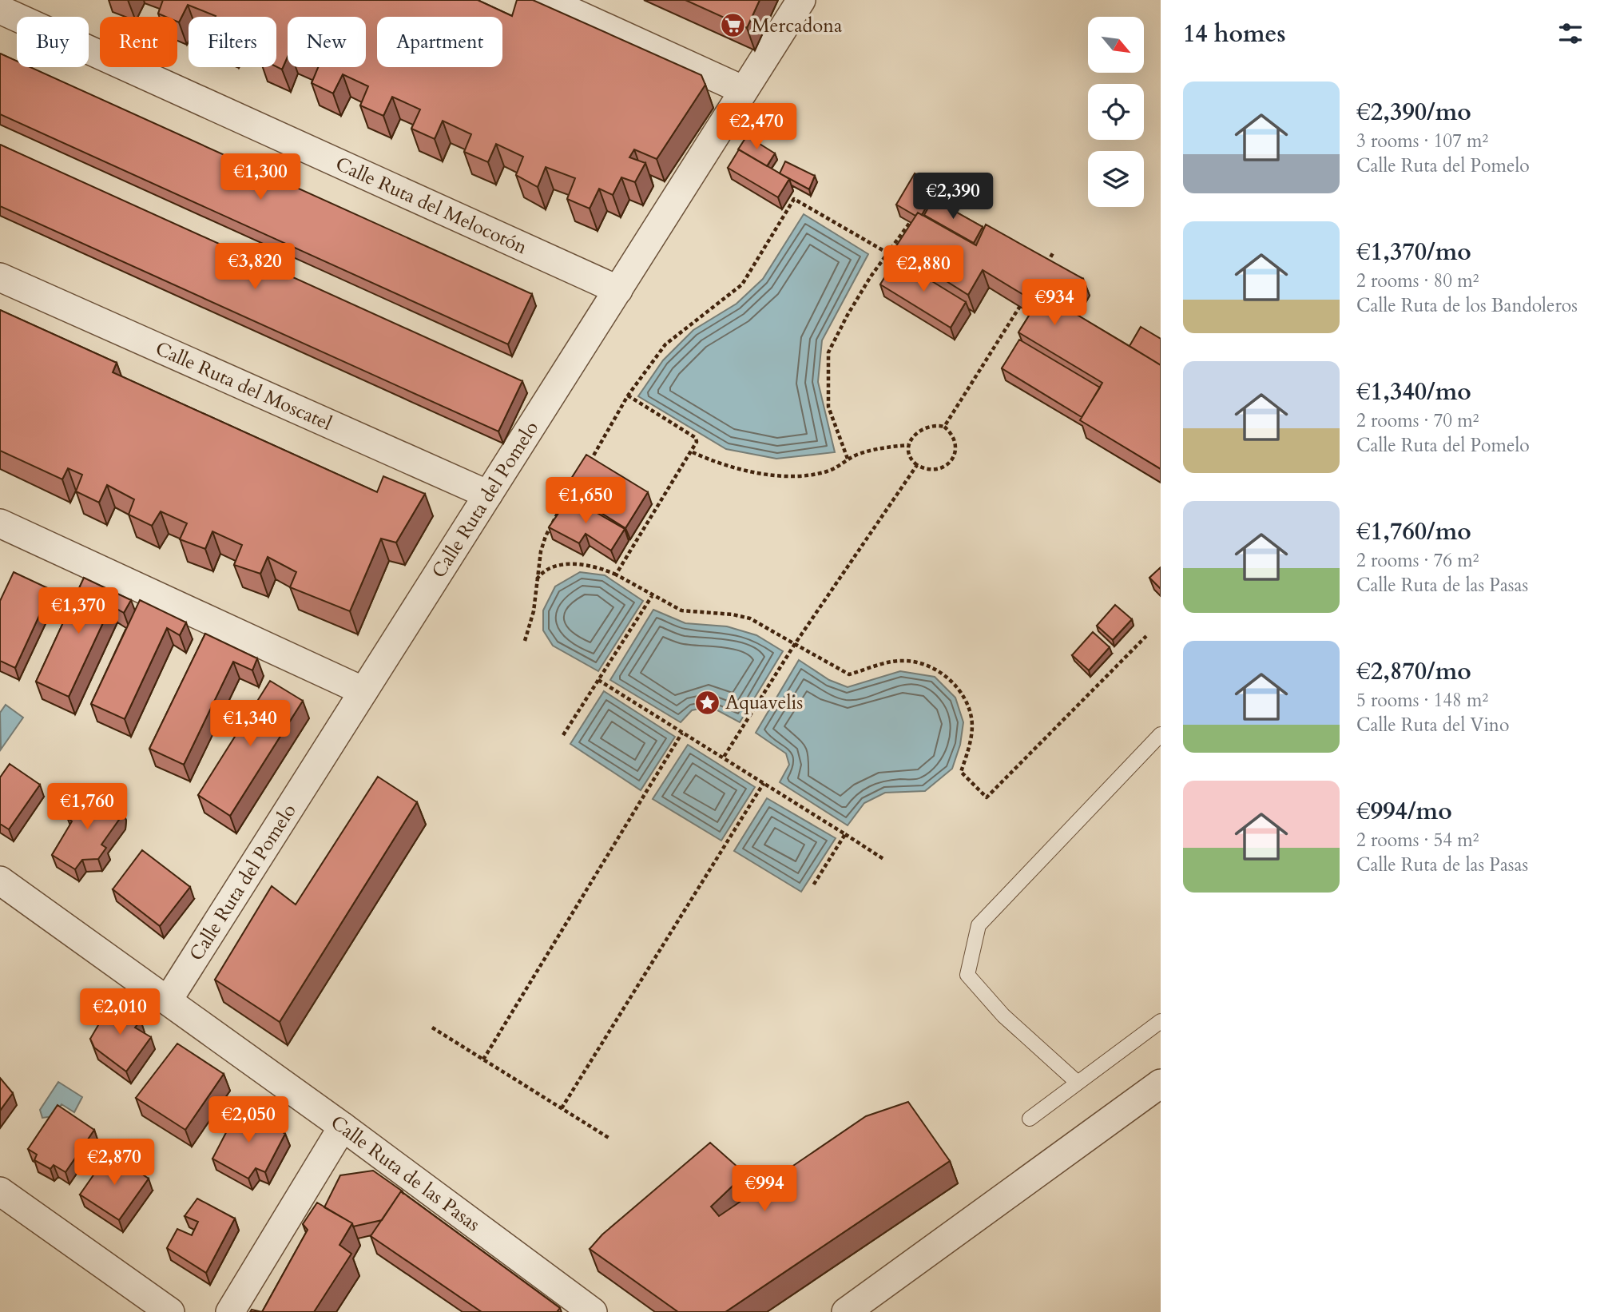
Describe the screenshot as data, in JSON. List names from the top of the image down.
{
  "streets": {
    "street": [
      "Calle Ruta del Melocotón",
      "Calle Ruta del Moscatel",
      "Calle Ruta del Pomelo",
      "Calle Ruta de las Pasas"
    ]
  },
  "crossings": [
    ["Calle Ruta del Melocotón", "Calle Ruta del Pomelo"],
    ["Calle Ruta del Moscatel", "Calle Ruta del Pomelo"],
    ["Calle Ruta del Pomelo", "Calle Ruta de las Pasas"]
  ],
  "places": {
    "supermarket": ["Mercadona"],
    "place": ["Aquavelis"]
  },
  "north": "bottom right",
  "page": {
    "heading": "14 homes",
    "chip": [
      "Buy",
      "Rent",
      "Filters",
      "New",
      "Apartment"
    ],
    "list": [
      {
        "name": "€2,390/mo",
        "note": "3 rooms · 107 m² · Calle Ruta del Pomelo"
      },
      {
        "name": "€1,370/mo",
        "note": "2 rooms · 80 m² · Calle Ruta de los Bandoleros"
      },
      {
        "name": "€1,340/mo",
        "note": "2 rooms · 70 m² · Calle Ruta del Pomelo"
      },
      {
        "name": "€1,760/mo",
        "note": "2 rooms · 76 m² · Calle Ruta de las Pasas"
      },
      {
        "name": "€2,870/mo",
        "note": "5 rooms · 148 m² · Calle Ruta del Vino"
      },
      {
        "name": "€994/mo",
        "note": "2 rooms · 54 m² · Calle Ruta de las Pasas"
      }
    ],
    "price": [
      "€2,470",
      "€1,300",
      "€2,390",
      "€3,820",
      "€2,880",
      "€934",
      "€1,650",
      "€1,370",
      "€1,340",
      "€1,760",
      "€2,010",
      "€2,050",
      "€2,870",
      "€994"
    ]
  }
}
